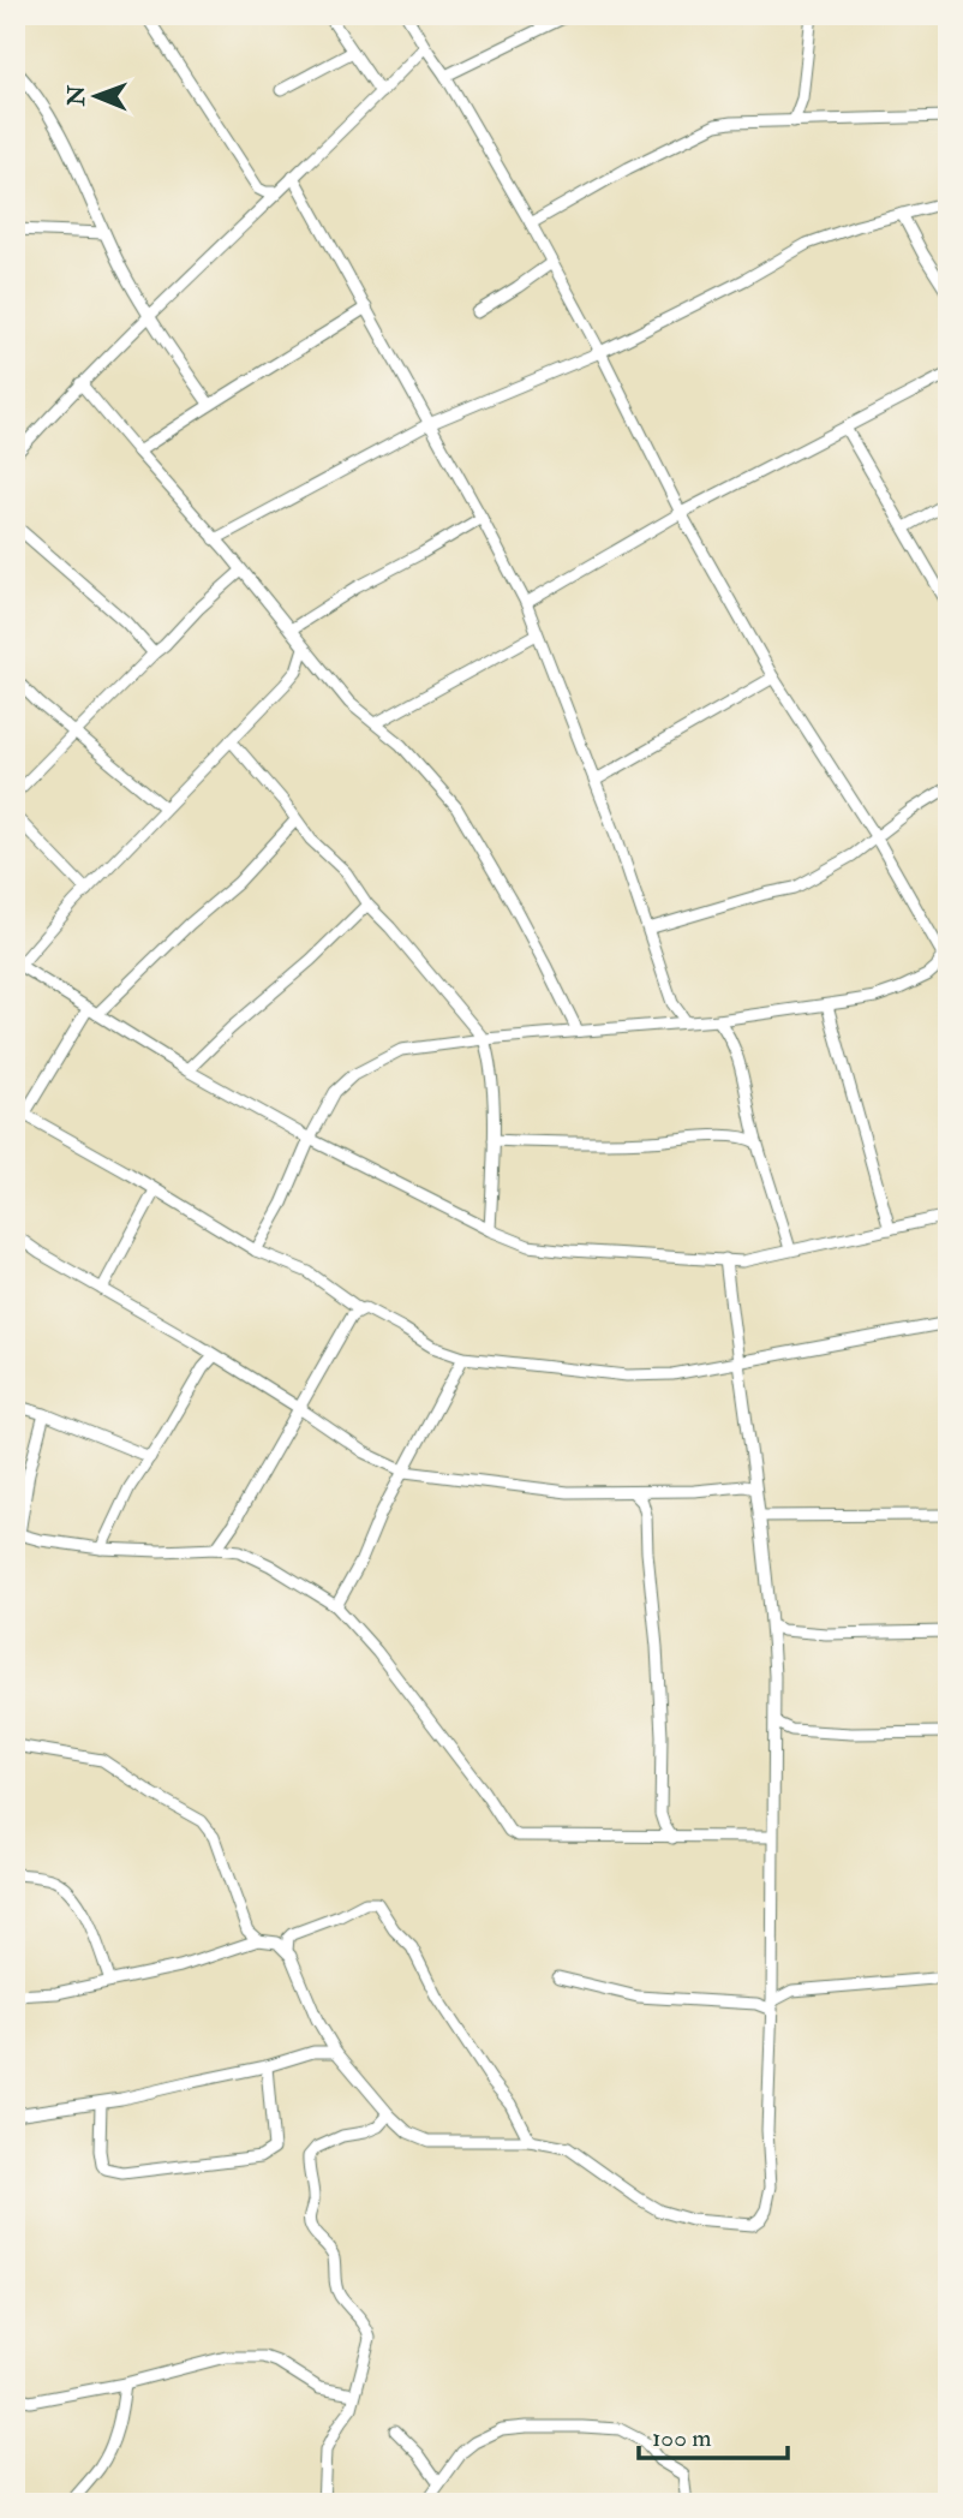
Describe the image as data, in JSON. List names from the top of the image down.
{
  "scale_bar": "100 m",
  "north": "left"
}
